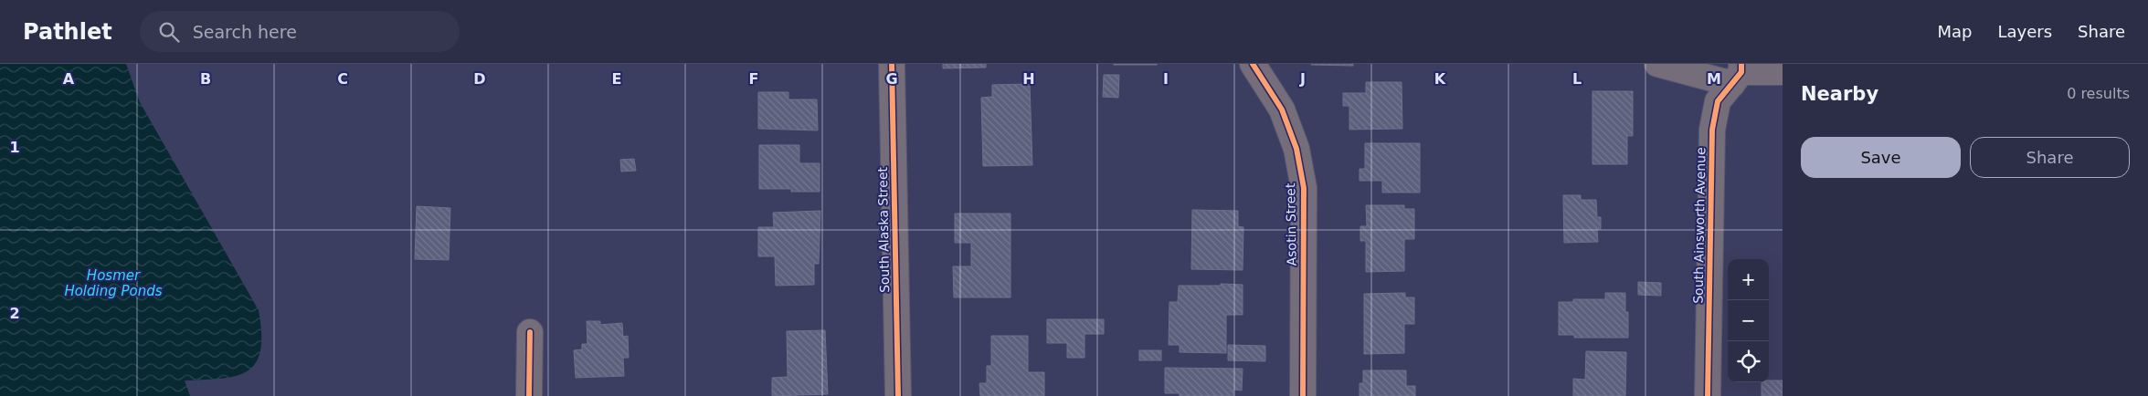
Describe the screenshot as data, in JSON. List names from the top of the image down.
{
  "streets": {
    "street": ["Asotin Street", "South Ainsworth Avenue", "South Alaska Street"]
  },
  "water": ["Hosmer Holding Ponds"],
  "page": {
    "header": "Pathlet",
    "search": "Search here",
    "nav": ["Map", "Layers", "Share"],
    "heading": ["Nearby", "0 results"],
    "buttons": ["Save", "Share"],
    "map_buttons": ["+", "−"]
  },
  "grid": {
    "columns": [
      "A",
      "B",
      "C",
      "D",
      "E",
      "F",
      "G",
      "H",
      "I",
      "J",
      "K",
      "L",
      "M"
    ],
    "rows": ["1", "2"]
  }
}
